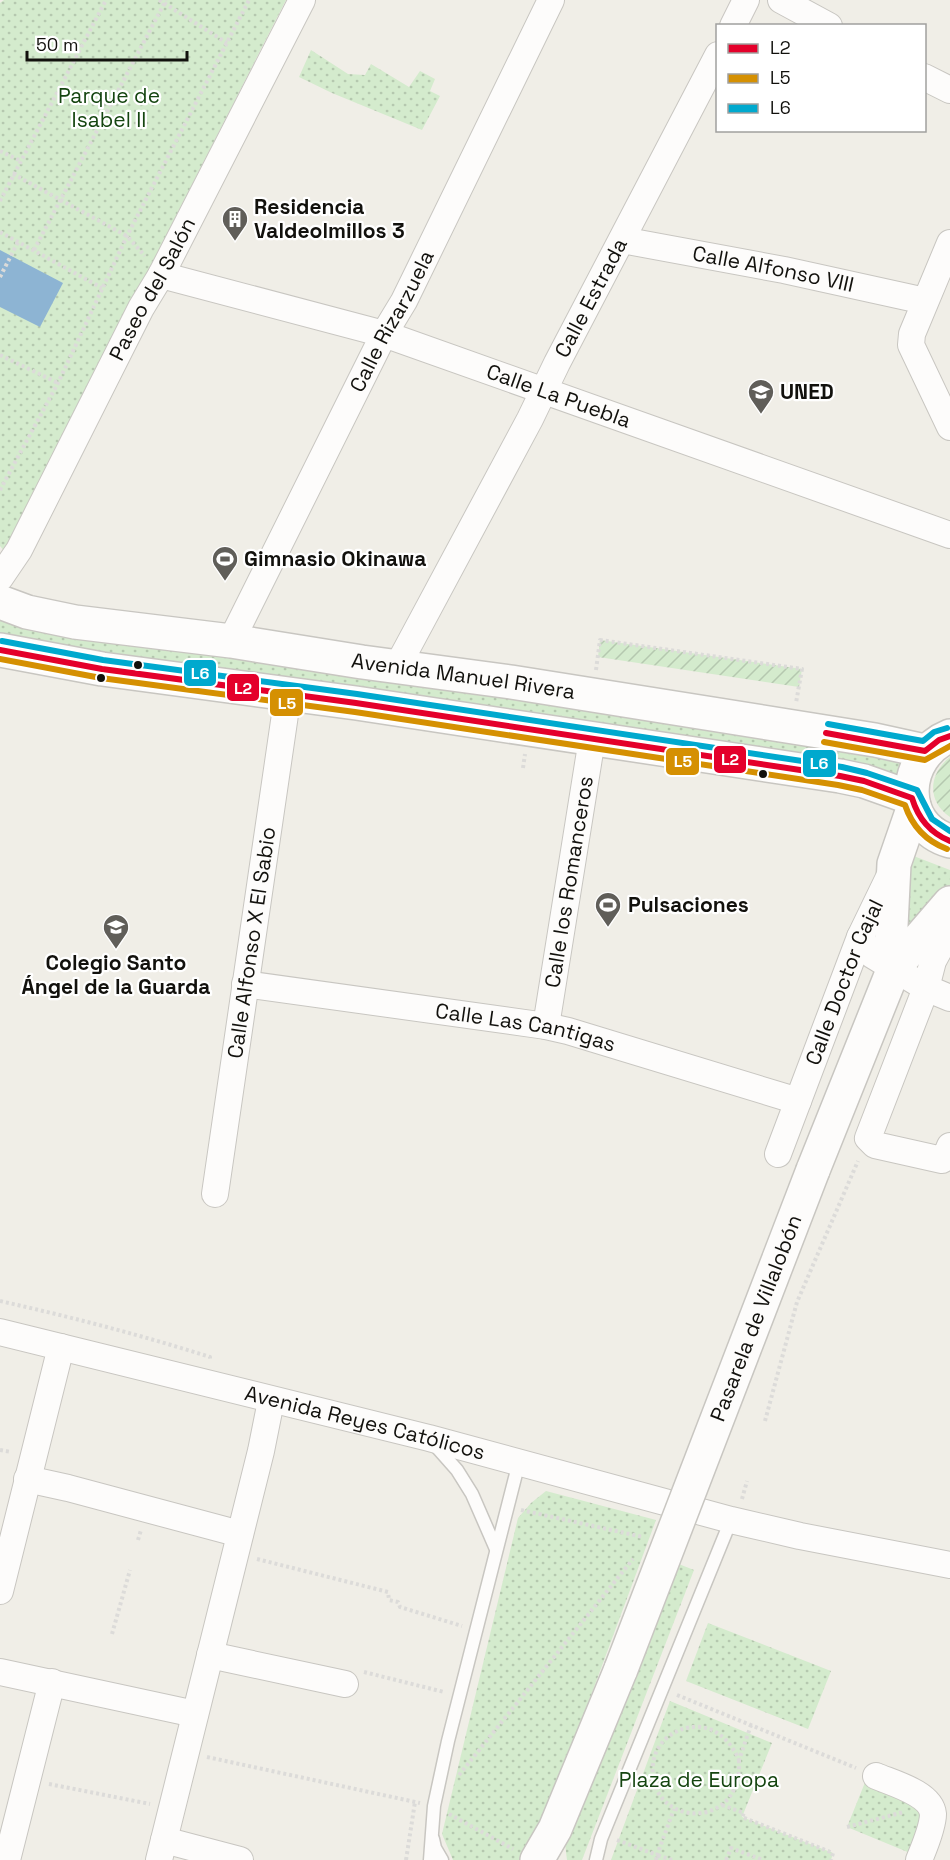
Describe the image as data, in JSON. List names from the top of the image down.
{
  "streets": {
    "main road": ["Avenida Manuel Rivera", "Calle Doctor Cajal", "Pasarela de Villalobón"],
    "street": [
      "Calle Alfonso VIII",
      "Paseo del Salón",
      "Calle Estrada",
      "Calle Rizarzuela",
      "Calle La Puebla",
      "Calle los Romanceros",
      "Calle Alfonso X El Sabio",
      "Calle Las Cantigas",
      "Avenida Reyes Católicos"
    ]
  },
  "crossings": [
    ["Calle Alfonso VIII", "Calle Estrada"],
    ["Paseo del Salón", "Calle La Puebla"],
    ["Calle Estrada", "Calle La Puebla"],
    ["Calle Estrada", "Avenida Manuel Rivera"],
    ["Calle Rizarzuela", "Calle La Puebla"],
    ["Calle Rizarzuela", "Avenida Manuel Rivera"],
    ["Avenida Manuel Rivera", "Calle los Romanceros"],
    ["Avenida Manuel Rivera", "Calle Alfonso X El Sabio"],
    ["Avenida Manuel Rivera", "Calle Doctor Cajal"],
    ["Calle los Romanceros", "Calle Las Cantigas"],
    ["Calle Alfonso X El Sabio", "Calle Las Cantigas"],
    ["Calle Doctor Cajal", "Calle Las Cantigas"],
    ["Calle Doctor Cajal", "Pasarela de Villalobón"]
  ],
  "parks": ["Parque de Isabel II", "Plaza de Europa"],
  "places": {
    "building": ["Residencia Valdeolmillos 3"],
    "school or university": ["UNED", "Colegio Santo Ángel de la Guarda"],
    "sports": ["Gimnasio Okinawa", "Pulsaciones"]
  },
  "lines": ["transit line L6", "transit line L2", "transit line L5"],
  "legend": ["L2", "L5", "L6"],
  "scale_bar": "50 m"
}
